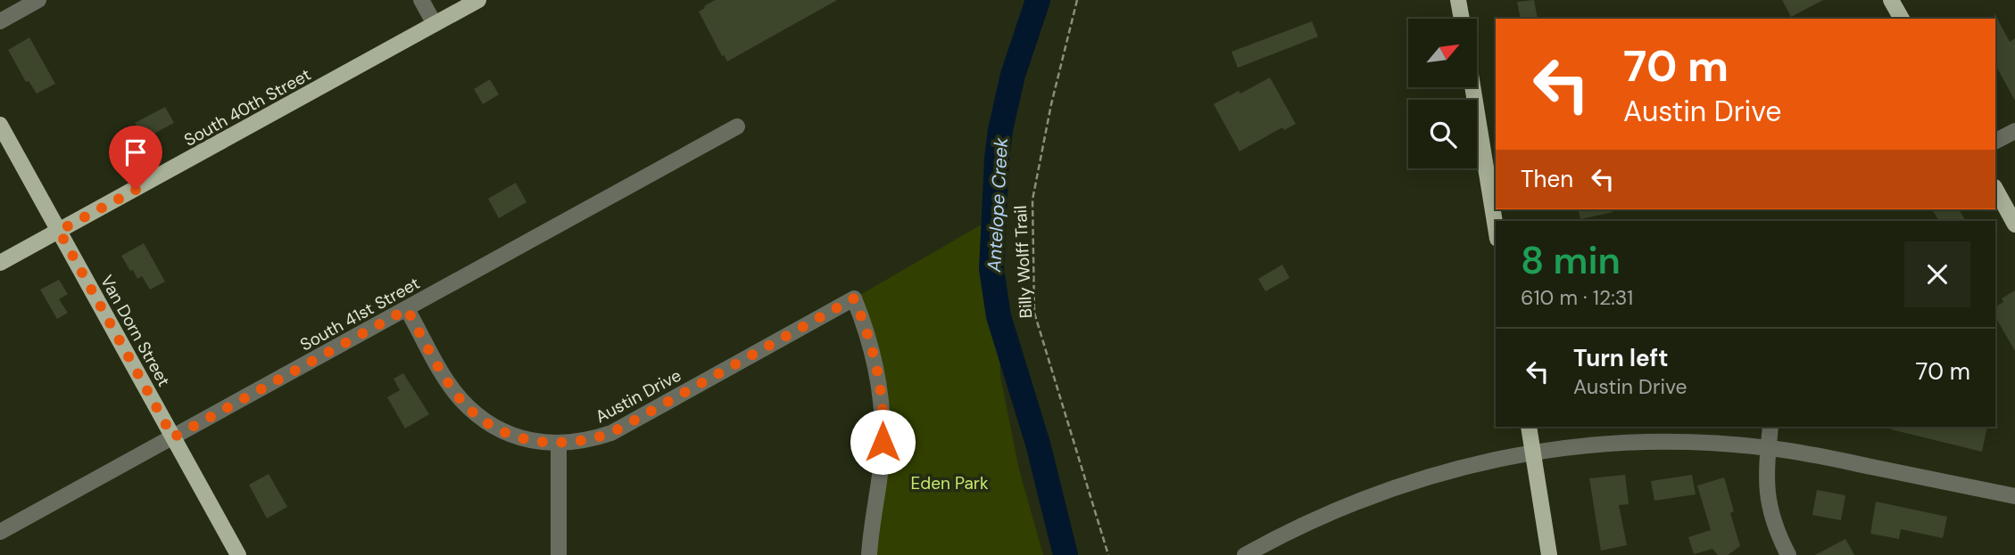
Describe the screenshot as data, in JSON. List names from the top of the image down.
{
  "streets": {
    "main road": ["South 40th Street", "Van Dorn Street"],
    "street": ["South 41st Street", "Austin Drive"],
    "path": ["Billy Wolff Trail"]
  },
  "crossings": [
    ["South 40th Street", "Van Dorn Street"],
    ["South 41st Street", "Van Dorn Street"],
    ["South 41st Street", "Austin Drive"]
  ],
  "water": ["Antelope Creek"],
  "parks": ["Eden Park"],
  "north": "top right",
  "page": {
    "turn": ["70 m", "Austin Drive"],
    "then": "Then",
    "heading": ["8 min", "610 m · 12:31"],
    "list": [
      {
        "name": "Turn left",
        "note": "Austin Drive",
        "value": "70 m"
      }
    ]
  }
}
